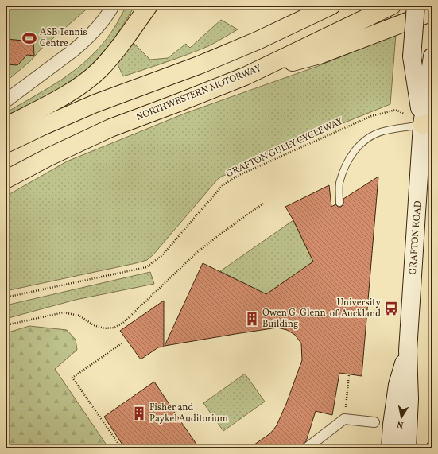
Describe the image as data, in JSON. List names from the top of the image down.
{
  "streets": {
    "highway": ["NORTHWESTERN MOTORWAY"],
    "main road": ["GRAFTON ROAD"],
    "path": ["GRAFTON GULLY CYCLEWAY"]
  },
  "places": {
    "sports": ["ASB Tennis Centre"],
    "bus stop": ["University of Auckland"],
    "building": ["Owen G. Glenn Building", "Fisher and Paykel Auditorium"]
  },
  "north": "bottom"
}
